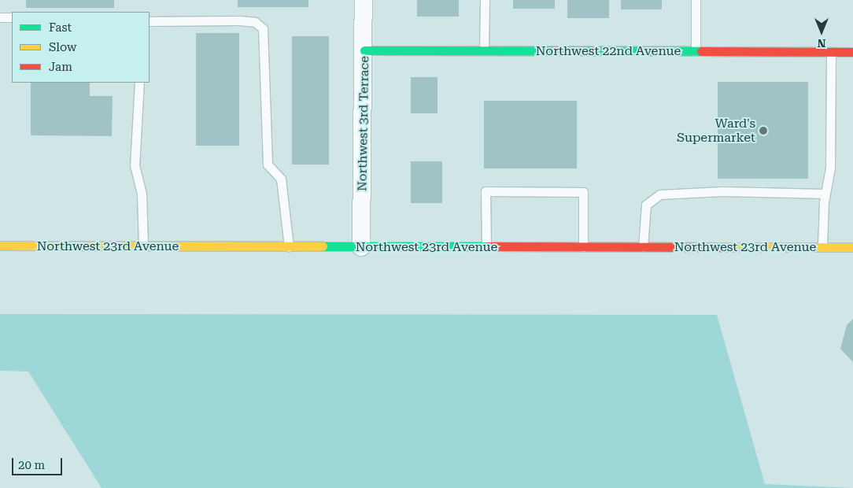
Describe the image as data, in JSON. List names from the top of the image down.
{
  "streets": {
    "main road": ["Northwest 22nd Avenue", "Northwest 23rd Avenue"],
    "street": ["Northwest 3rd Terrace"]
  },
  "crossings": [
    ["Northwest 22nd Avenue", "Northwest 3rd Terrace"],
    ["Northwest 3rd Terrace", "Northwest 23rd Avenue"]
  ],
  "places": ["Ward's Supermarket"],
  "legend": ["Fast", "Slow", "Jam"],
  "scale_bar": "20 m",
  "north": "bottom"
}
